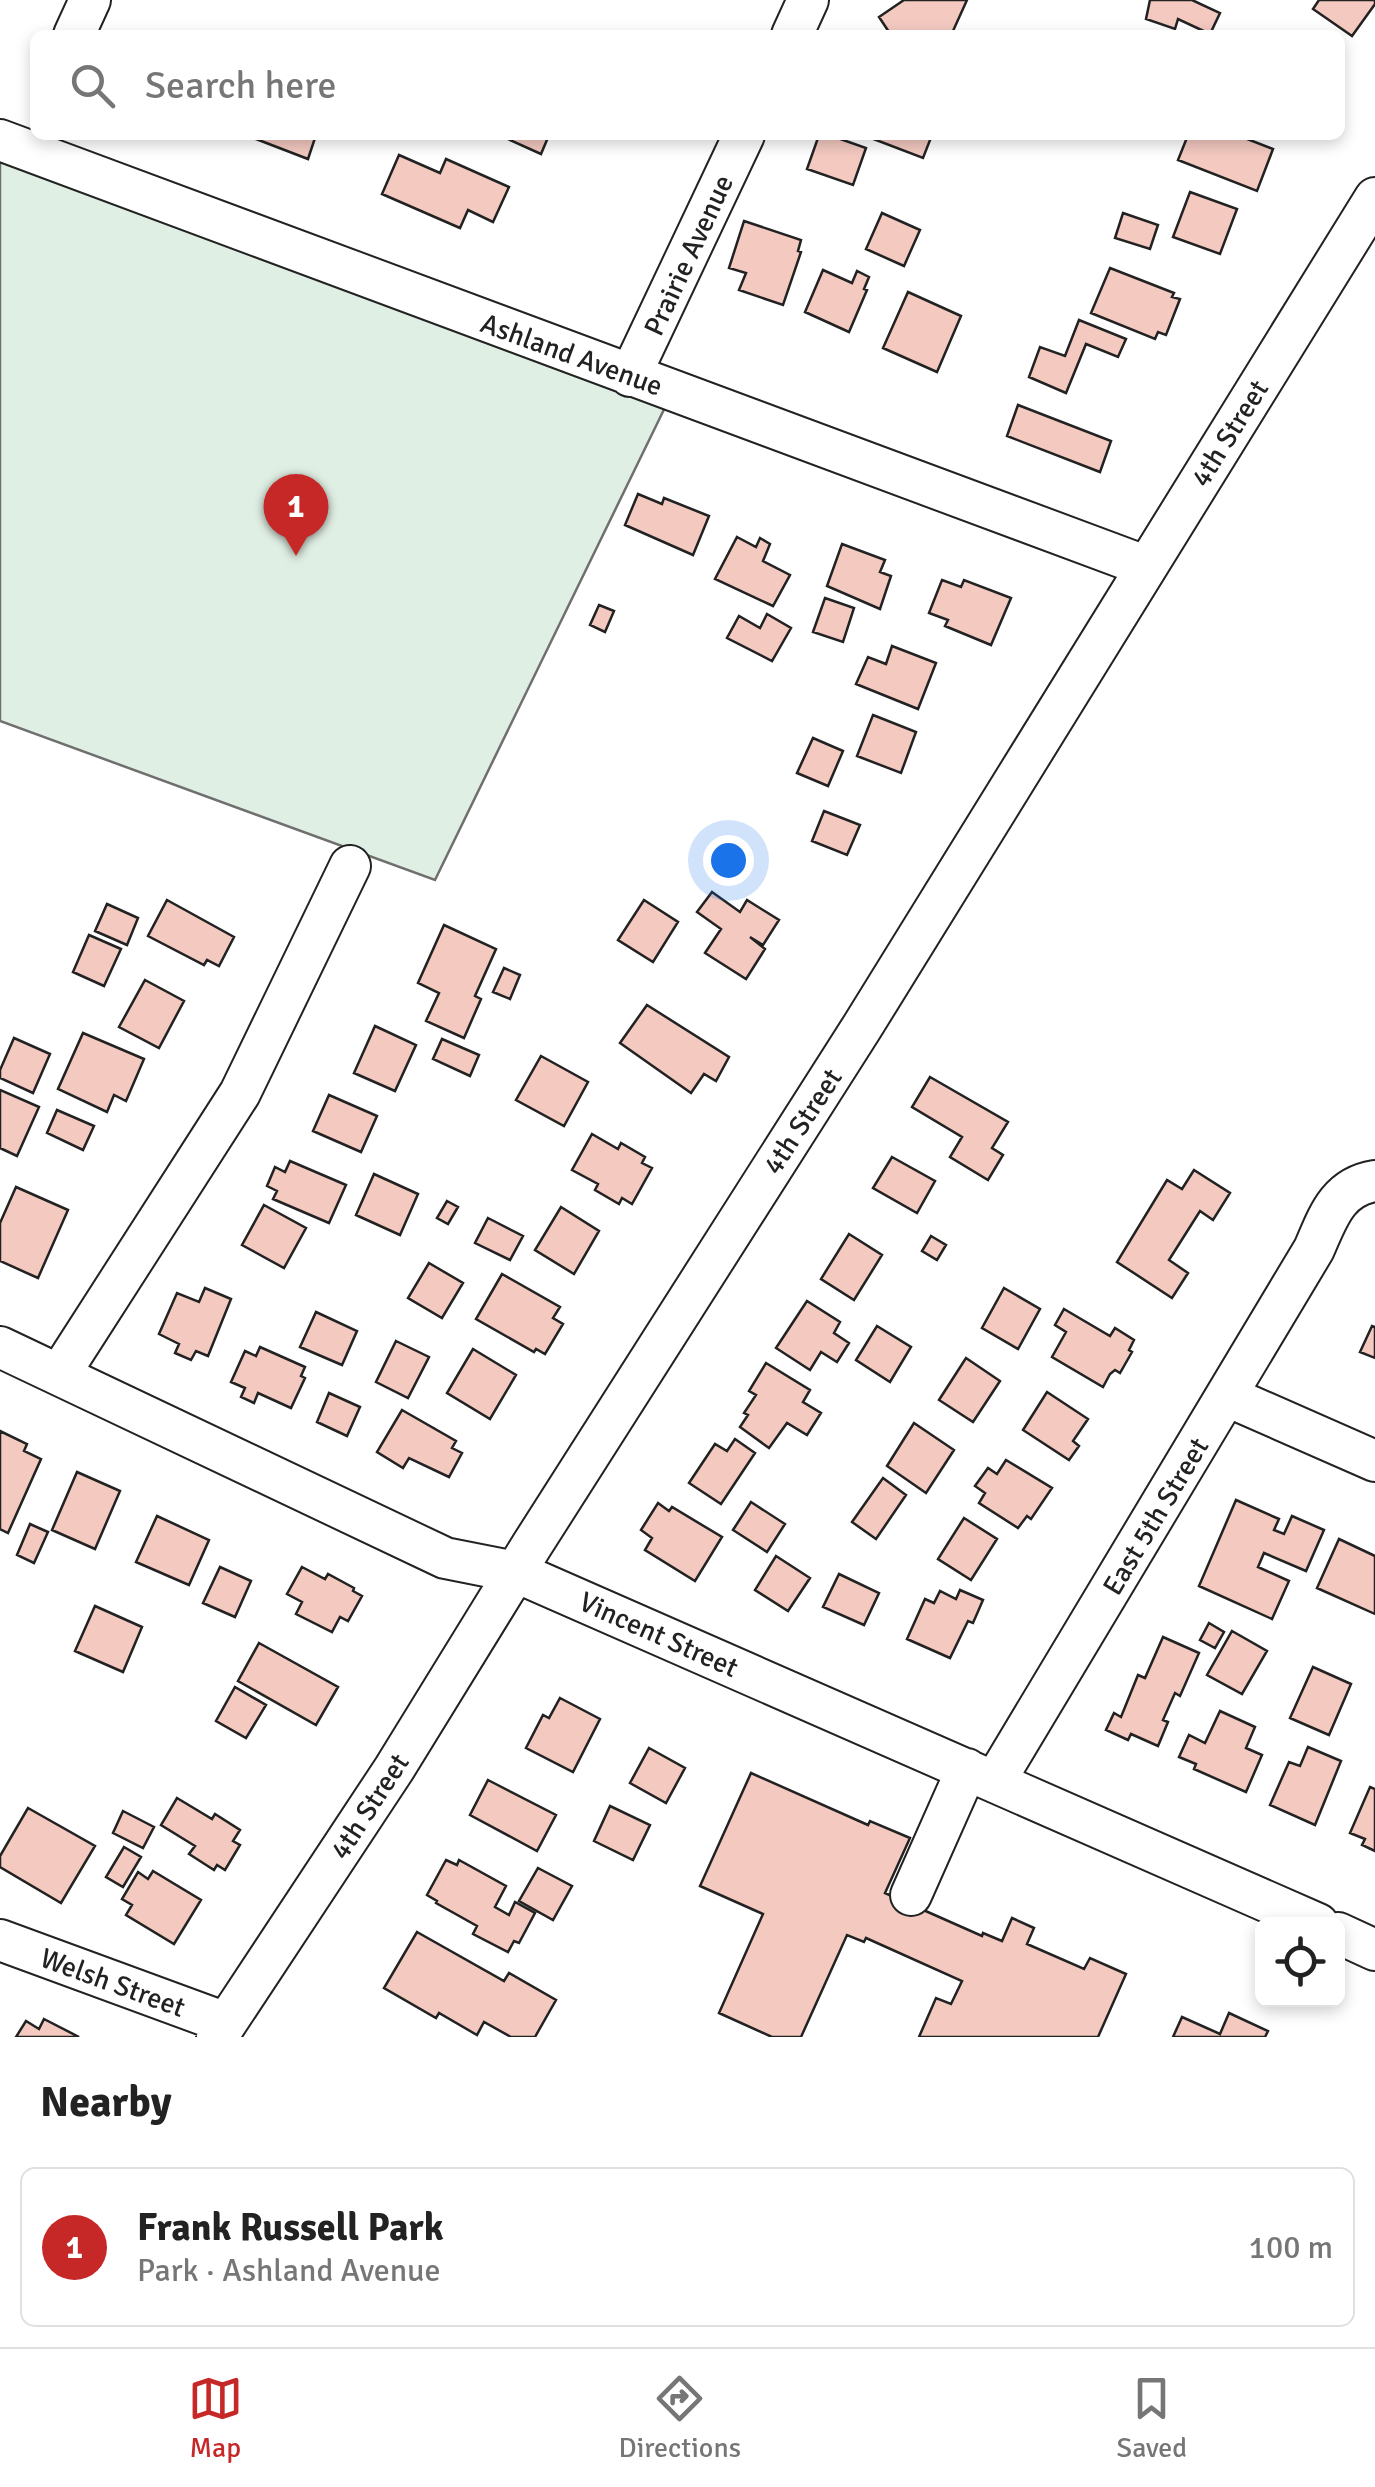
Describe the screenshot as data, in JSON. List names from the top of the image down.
{
  "streets": {
    "street": [
      "Prairie Avenue",
      "Ashland Avenue",
      "4th Street",
      "East 5th Street",
      "Vincent Street",
      "Welsh Street"
    ]
  },
  "crossings": [
    ["Prairie Avenue", "Ashland Avenue"],
    ["Ashland Avenue", "4th Street"],
    ["4th Street", "Vincent Street"],
    ["4th Street", "Welsh Street"],
    ["East 5th Street", "Vincent Street"]
  ],
  "page": {
    "search": "Search here",
    "pins": "1",
    "heading": "Nearby",
    "list": [
      {
        "mark": "1",
        "name": "Frank Russell Park",
        "note": "Park · Ashland Avenue",
        "value": "100 m"
      }
    ],
    "nav": ["Map", "Directions", "Saved"]
  }
}
